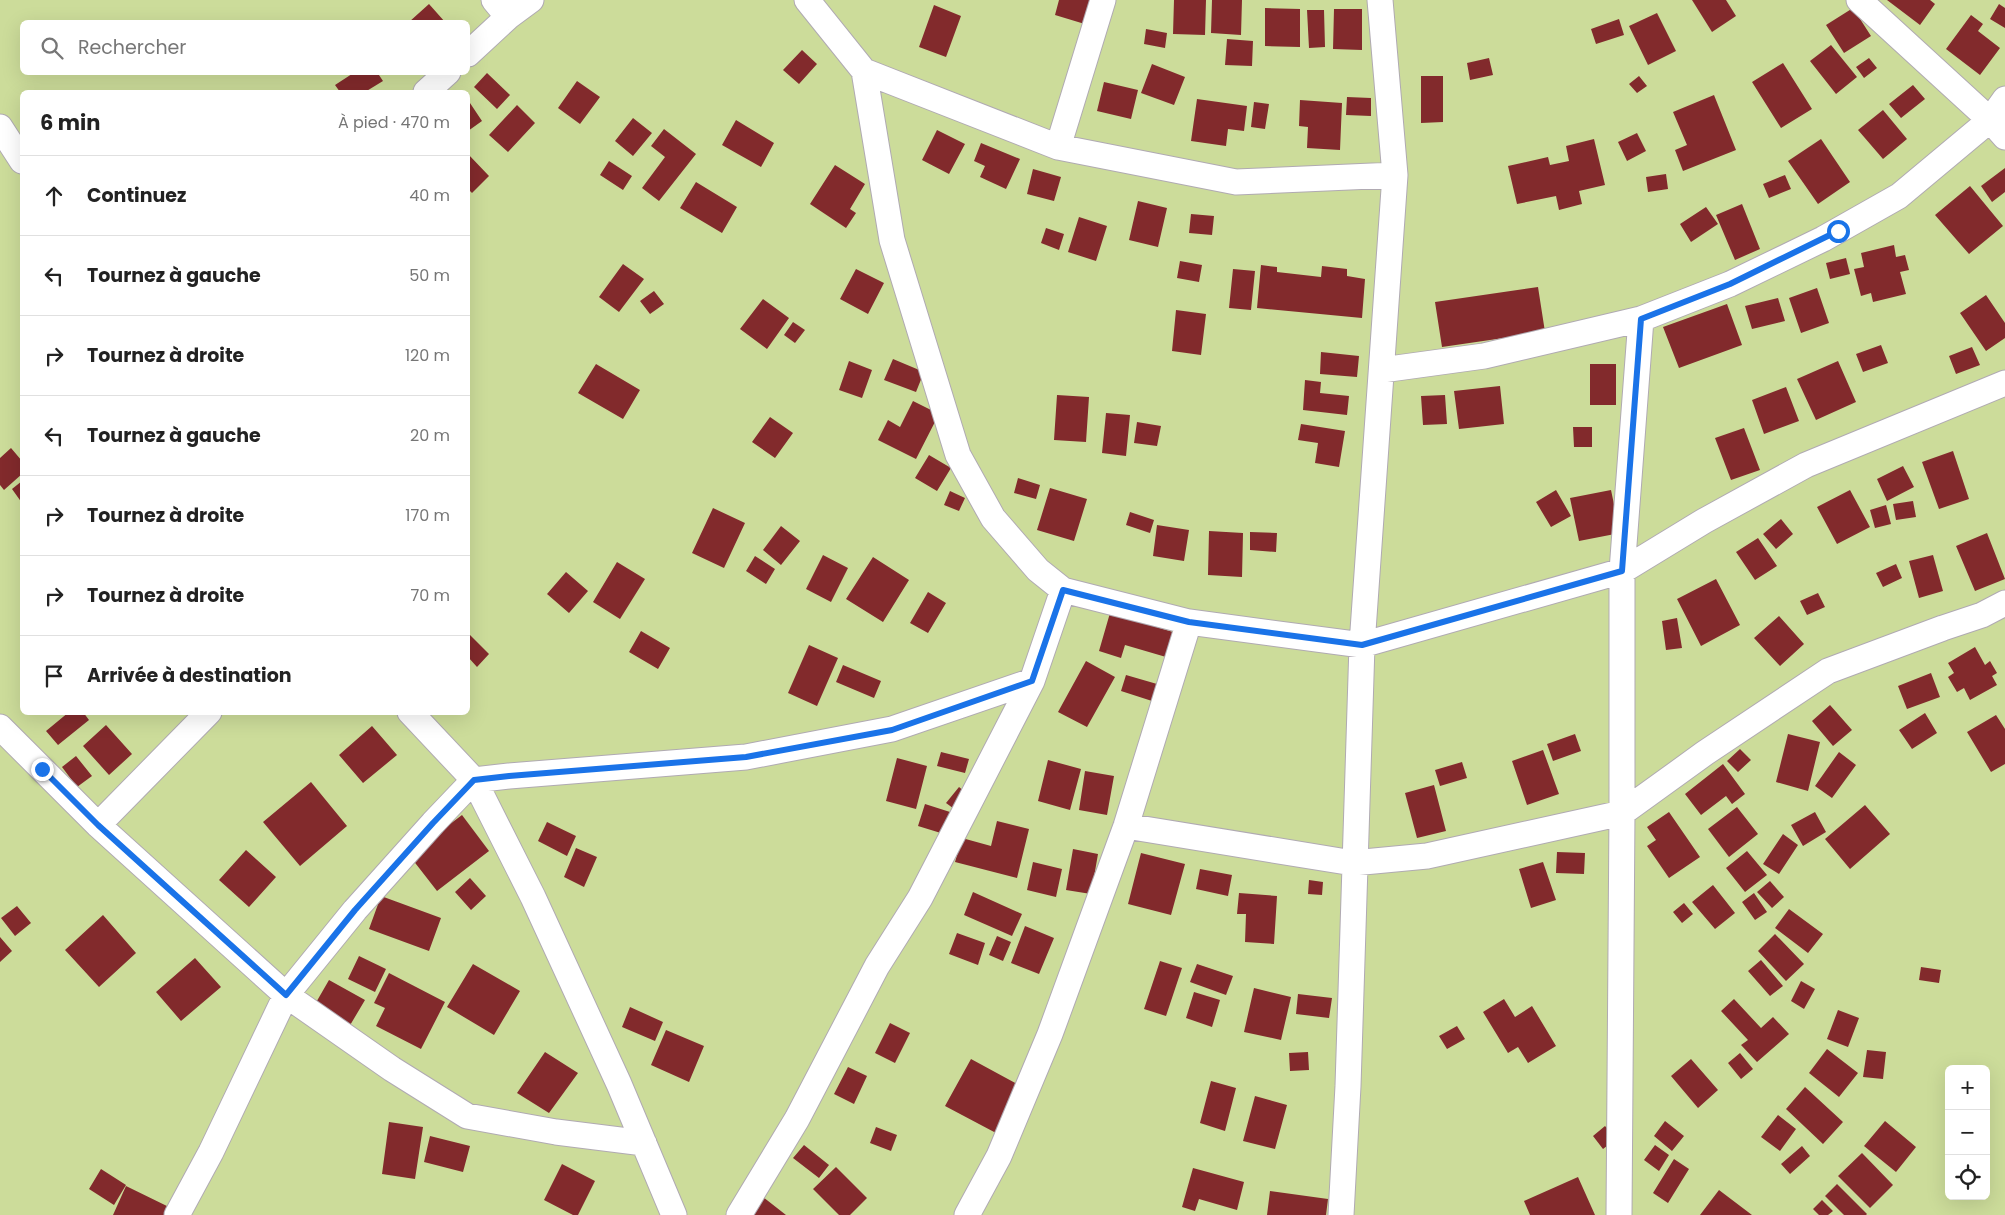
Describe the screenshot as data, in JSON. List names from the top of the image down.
{
  "page": {
    "search": "Rechercher",
    "heading": ["6 min", "À pied · 470 m"],
    "list": [
      ["Continuez", "40 m"],
      ["Tournez à gauche", "50 m"],
      ["Tournez à droite", "120 m"],
      ["Tournez à gauche", "20 m"],
      ["Tournez à droite", "170 m"],
      ["Tournez à droite", "70 m"],
      "Arrivée à destination"
    ],
    "map_buttons": ["+", "−"]
  }
}
